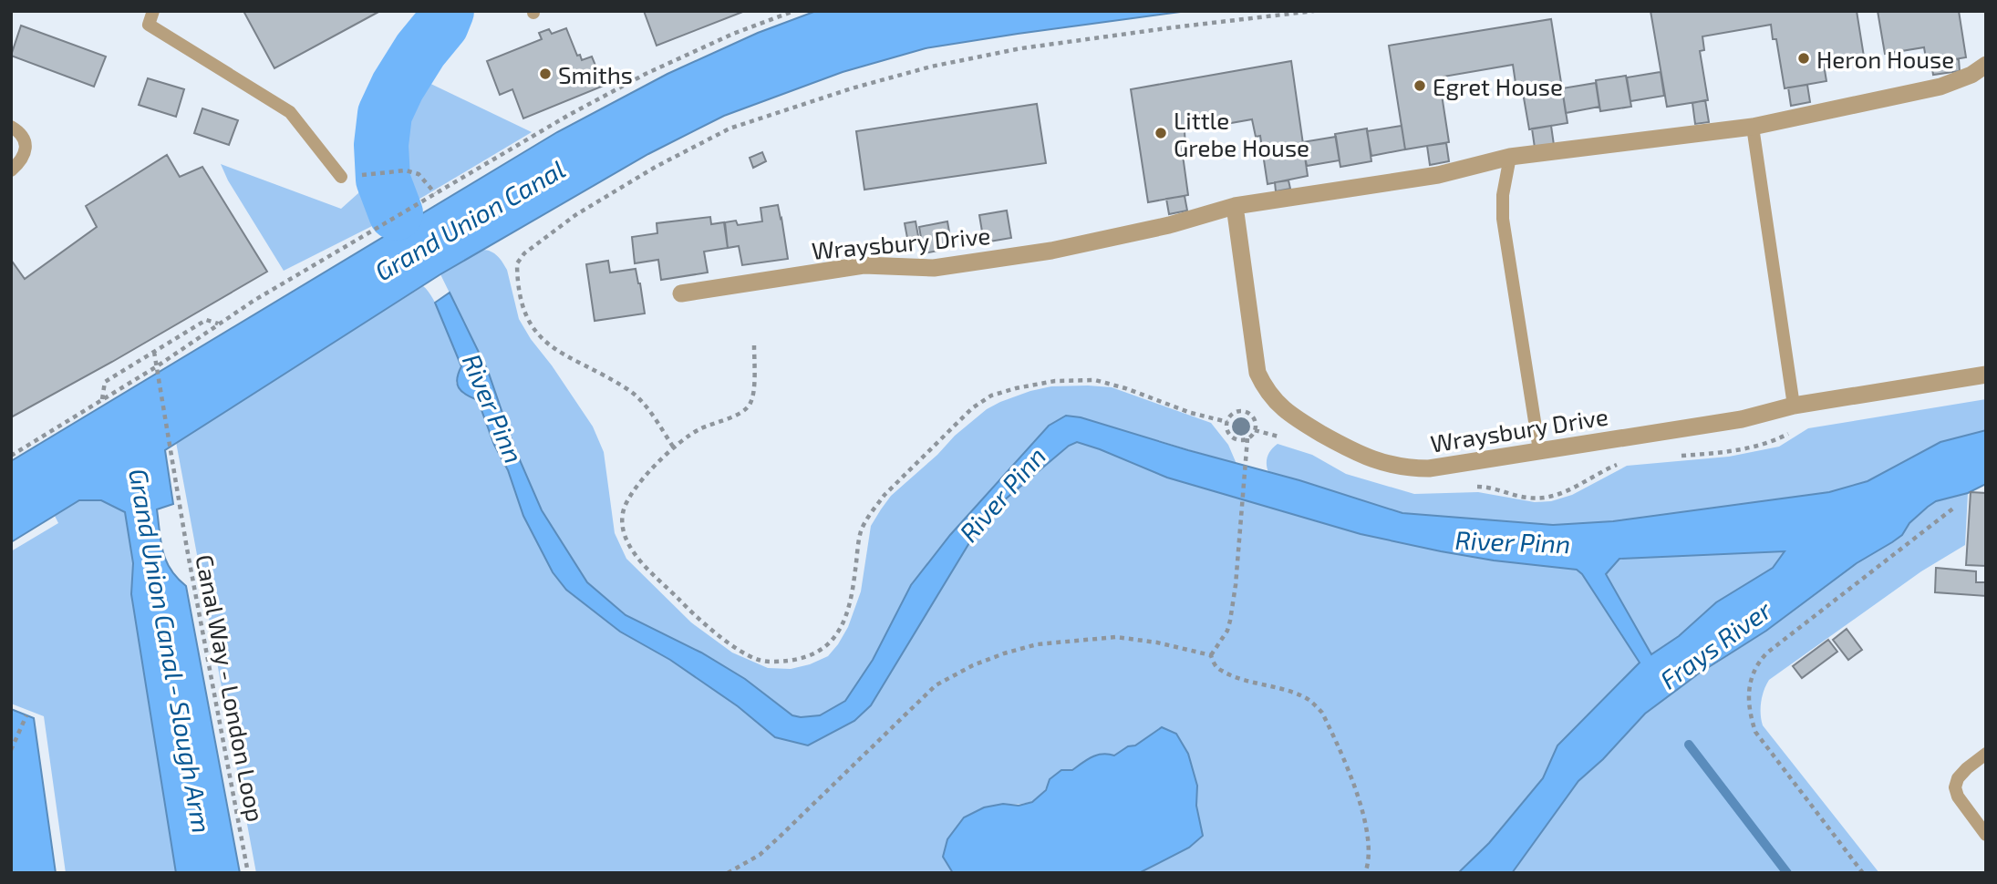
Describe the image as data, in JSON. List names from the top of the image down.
{
  "streets": {
    "street": ["Wraysbury Drive"],
    "path": ["Canal Way - London Loop"]
  },
  "water": [
    "Grand Union Canal",
    "River Pinn",
    "Frays River",
    "Grand Union Canal - Slough Arm"
  ],
  "places": [
    "Heron House",
    "Smiths",
    "Egret House",
    "Little Grebe House"
  ]
}
